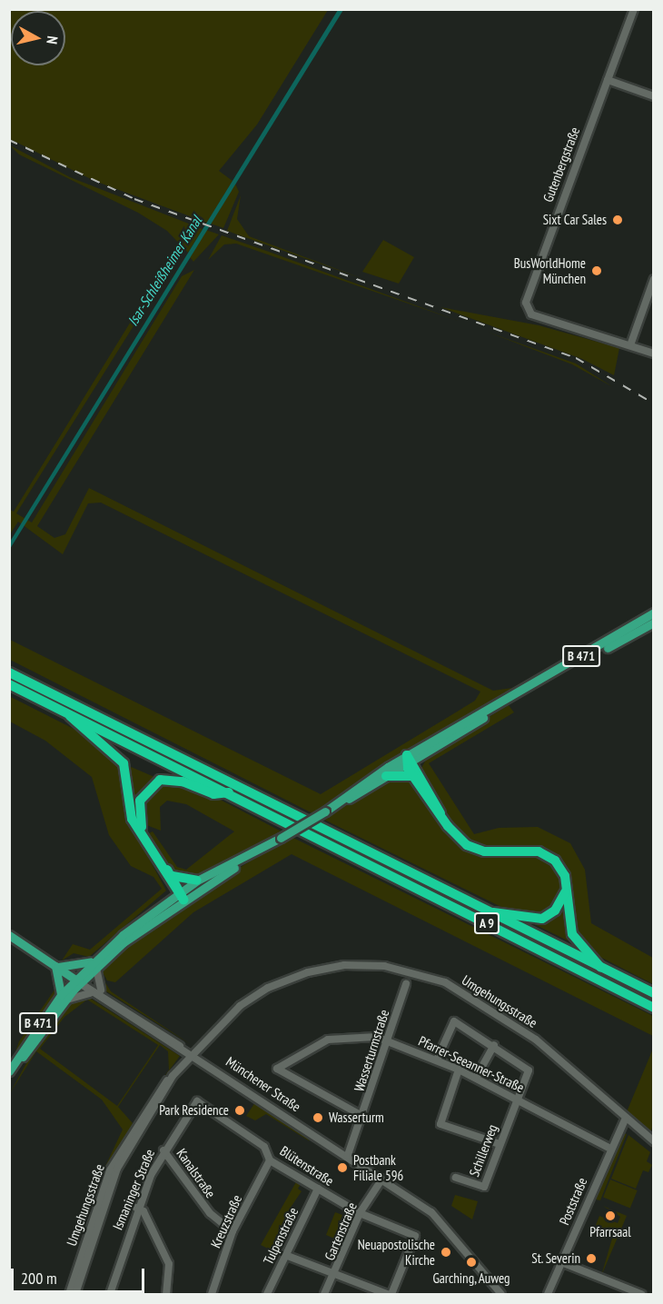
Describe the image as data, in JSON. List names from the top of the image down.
{
  "streets": {
    "highway": ["A 9"],
    "main road": ["B 471"],
    "street": [
      "Gutenbergstraße",
      "Umgehungsstraße",
      "Wasserturmstraße",
      "Pfarrer-Seeanner-Straße",
      "Münchener Straße",
      "Schillerweg",
      "Blütenstraße",
      "Kanalstraße",
      "Ismaninger Straße",
      "Poststraße",
      "Kreuzstraße",
      "Gartenstraße",
      "Tulpenstraße"
    ]
  },
  "crossings": [
    ["B 471", "Münchener Straße"],
    ["Umgehungsstraße", "Münchener Straße"],
    ["Umgehungsstraße", "Poststraße"],
    ["Wasserturmstraße", "Pfarrer-Seeanner-Straße"],
    ["Wasserturmstraße", "Münchener Straße"],
    ["Pfarrer-Seeanner-Straße", "Schillerweg"],
    ["Pfarrer-Seeanner-Straße", "Poststraße"],
    ["Münchener Straße", "Gartenstraße"],
    ["Blütenstraße", "Ismaninger Straße"],
    ["Blütenstraße", "Kreuzstraße"],
    ["Blütenstraße", "Gartenstraße"],
    ["Blütenstraße", "Tulpenstraße"],
    ["Kanalstraße", "Ismaninger Straße"],
    ["Kanalstraße", "Kreuzstraße"]
  ],
  "water": ["Isar-Schleißheimer Kanal"],
  "places": [
    "Sixt Car Sales",
    "BusWorldHome München",
    "Park Residence",
    "Wasserturm",
    "Postbank Filiale 596",
    "Pfarrsaal",
    "Neuapostolische Kirche",
    "St. Severin",
    "Garching, Auweg"
  ],
  "scale_bar": "200 m",
  "north": "right"
}
